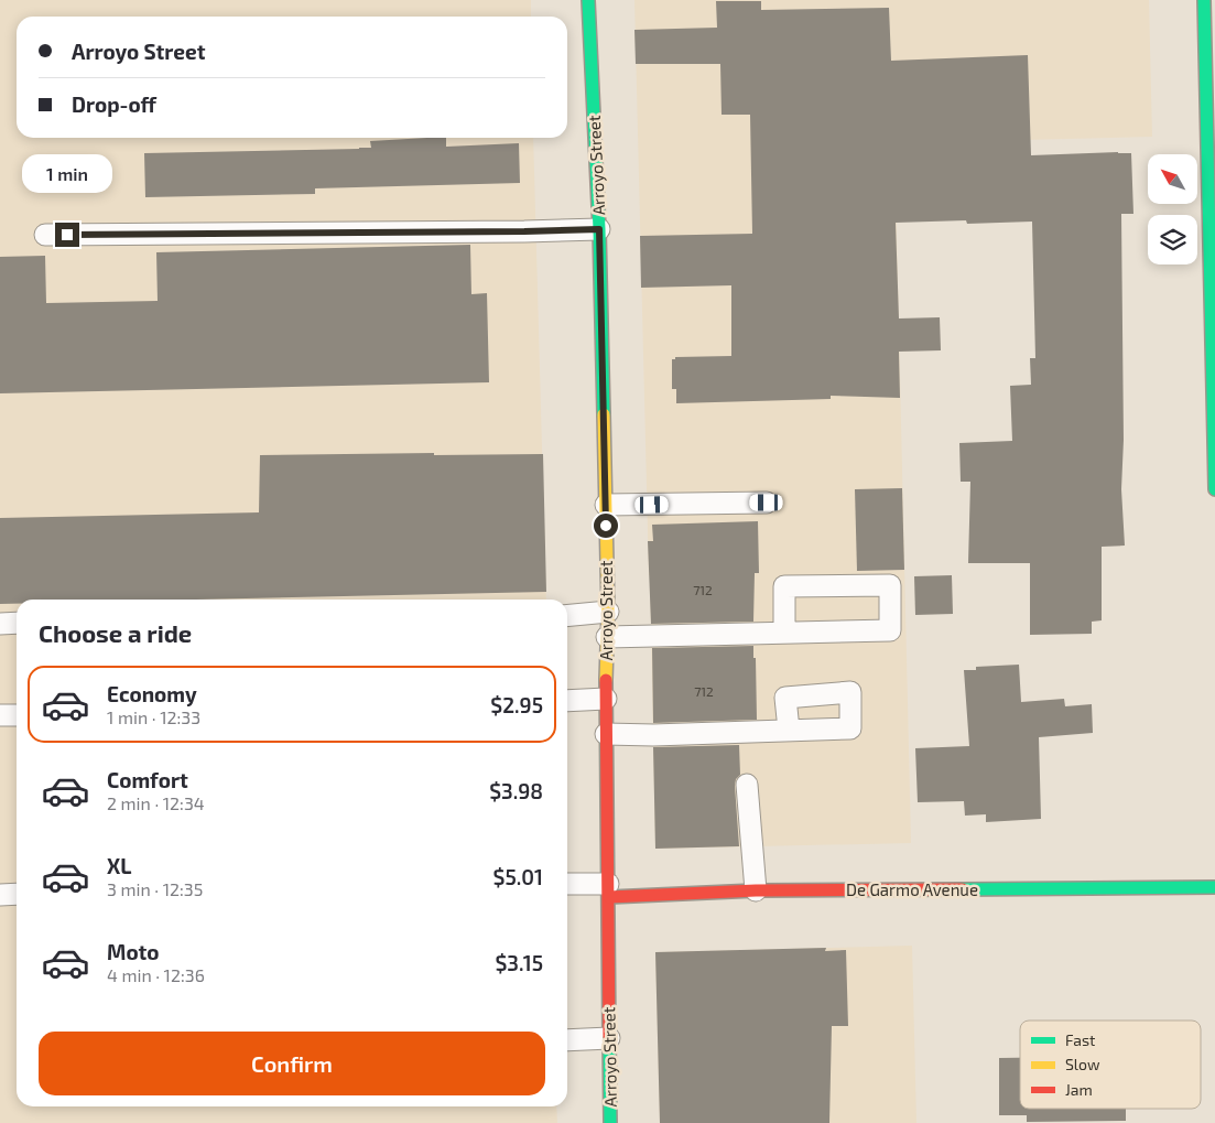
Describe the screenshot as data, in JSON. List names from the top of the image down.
{
  "streets": {
    "street": ["Arroyo Street", "De Garmo Avenue"]
  },
  "crossings": [
    ["Arroyo Street", "De Garmo Avenue"]
  ],
  "house_numbers": ["712", "712"],
  "legend": ["Fast", "Slow", "Jam"],
  "north": "top left",
  "page": {
    "banner": ["Arroyo Street", "Drop-off"],
    "bubble": "1 min",
    "heading": "Choose a ride",
    "list": [
      {
        "name": "Economy",
        "note": "1 min · 12:33",
        "value": "$2.95"
      },
      {
        "name": "Comfort",
        "note": "2 min · 12:34",
        "value": "$3.98"
      },
      {
        "name": "XL",
        "note": "3 min · 12:35",
        "value": "$5.01"
      },
      {
        "name": "Moto",
        "note": "4 min · 12:36",
        "value": "$3.15"
      }
    ],
    "buttons": "Confirm"
  }
}
